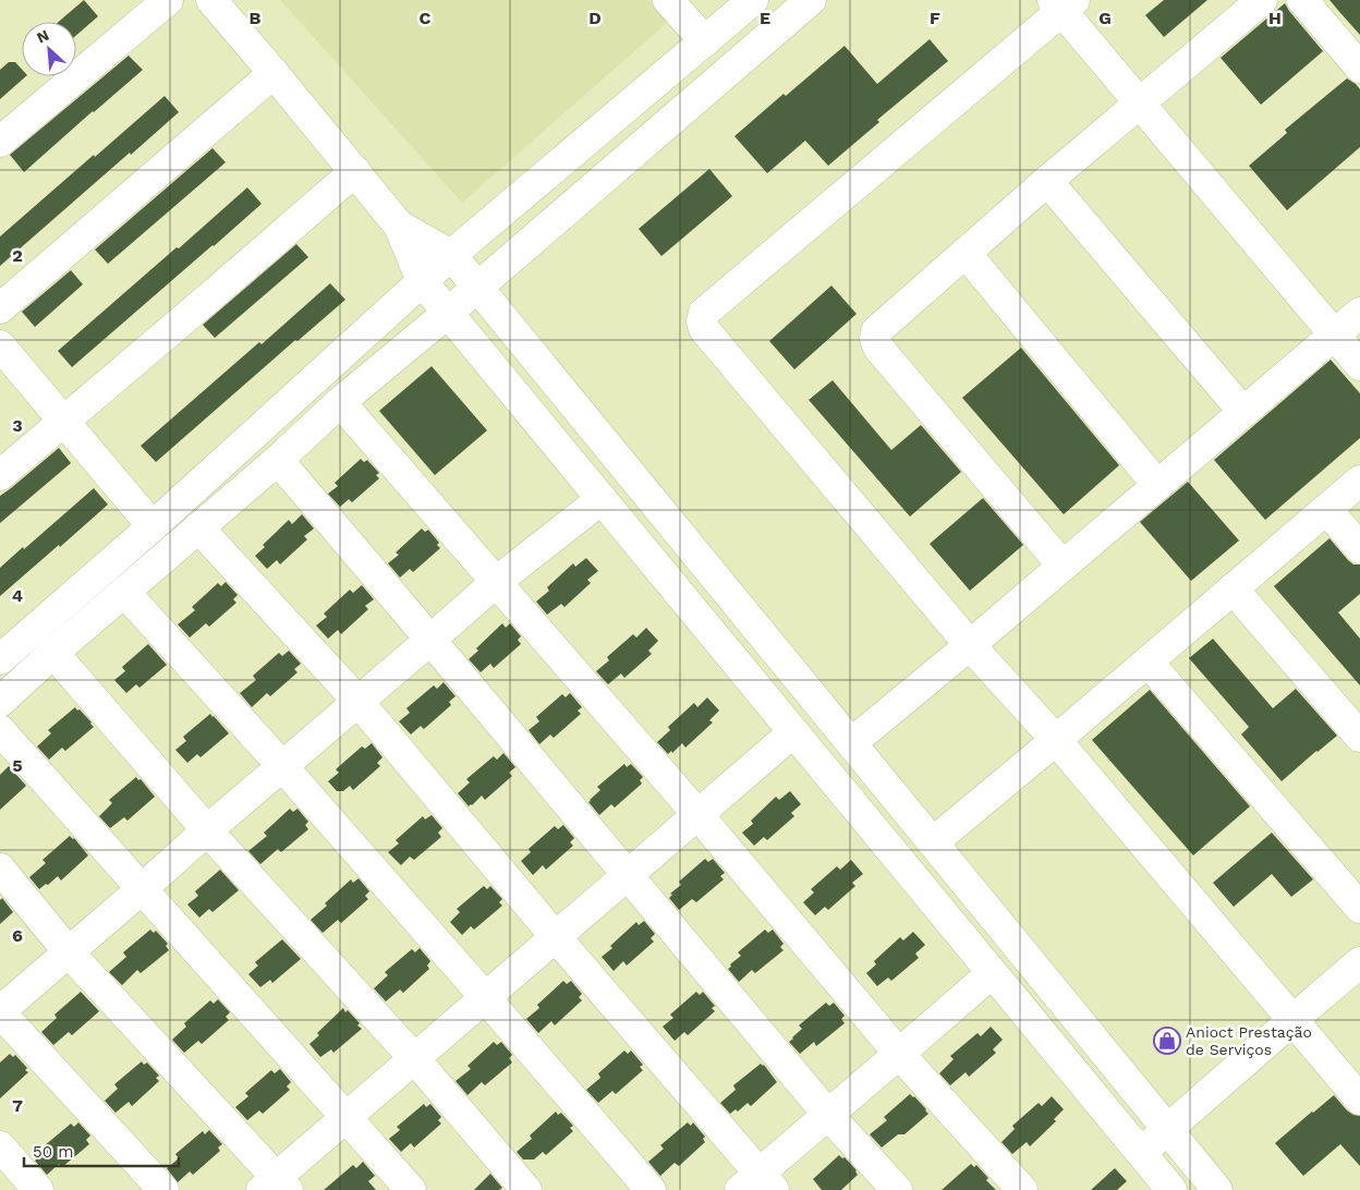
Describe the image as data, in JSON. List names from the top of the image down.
{
  "places": {
    "shop": ["Anioct Prestação de Serviços"]
  },
  "scale_bar": "50 m",
  "north": "top left",
  "grid": {
    "columns": [
      "B",
      "C",
      "D",
      "E",
      "F",
      "G",
      "H"
    ],
    "rows": [
      "2",
      "3",
      "4",
      "5",
      "6",
      "7"
    ]
  }
}
